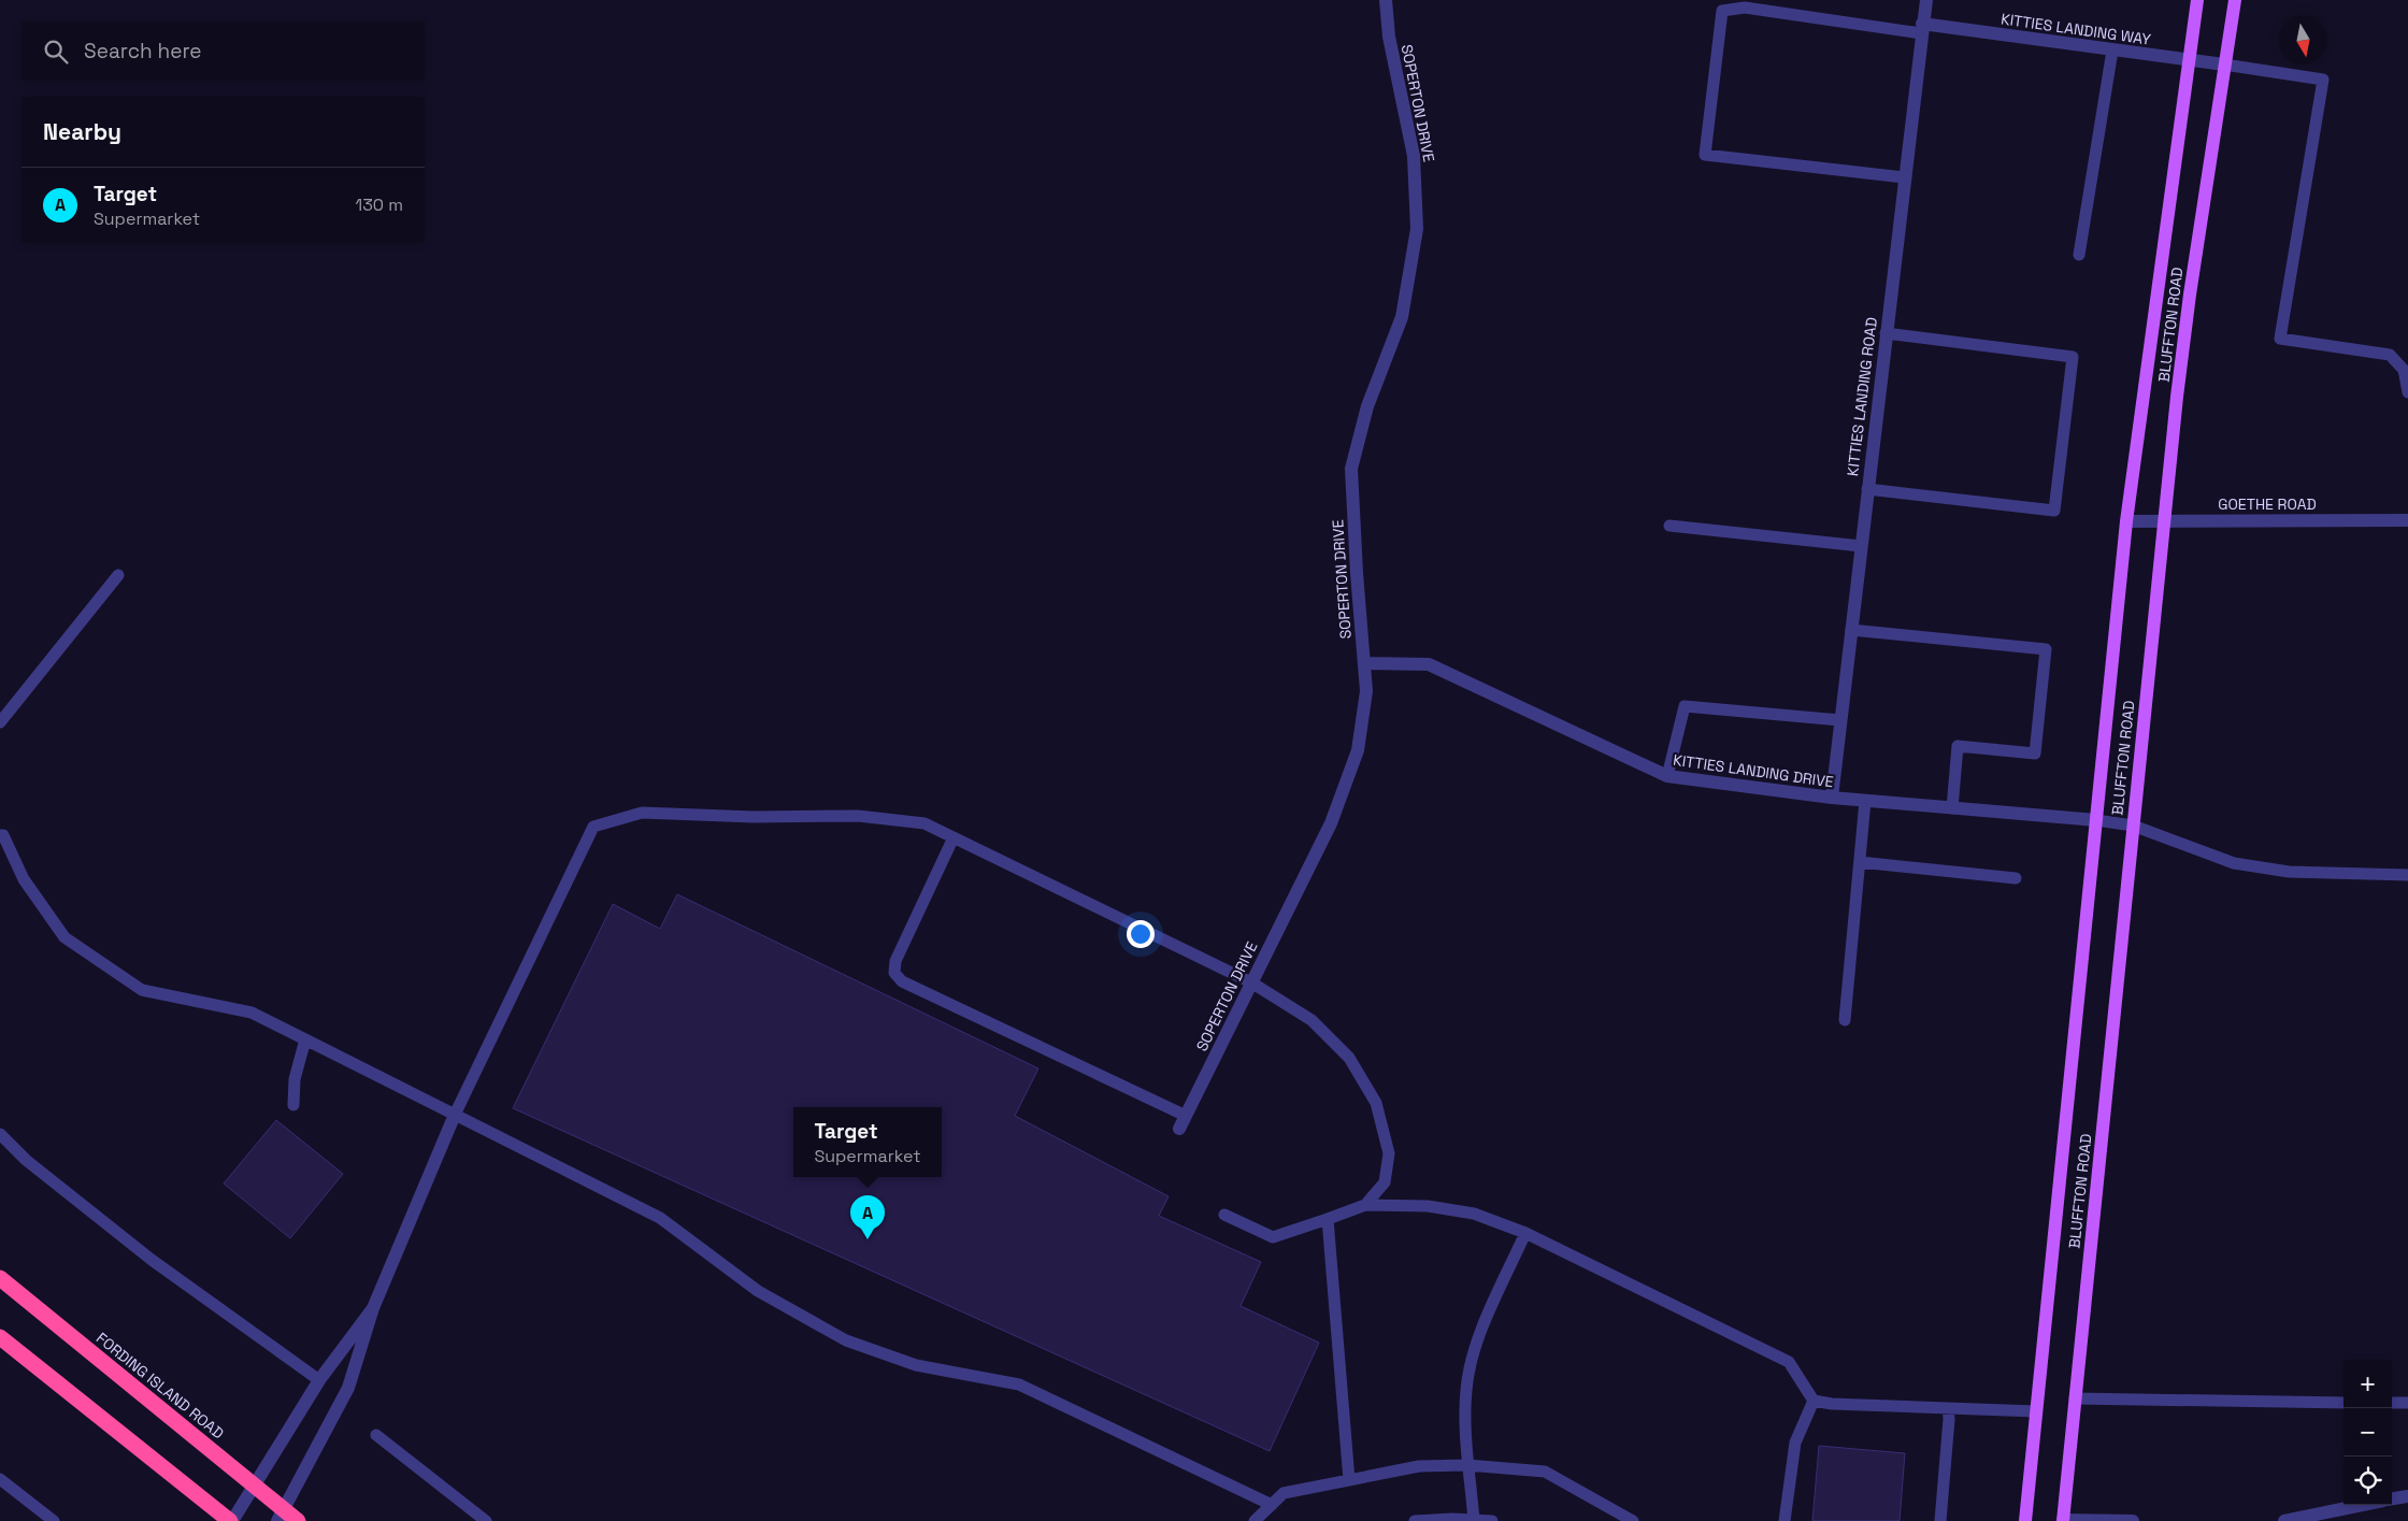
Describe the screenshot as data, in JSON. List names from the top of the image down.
{
  "streets": {
    "highway": ["FORDING ISLAND ROAD"],
    "main road": ["BLUFFTON ROAD"],
    "street": [
      "KITTIES LANDING WAY",
      "SOPERTON DRIVE",
      "KITTIES LANDING ROAD",
      "GOETHE ROAD",
      "KITTIES LANDING DRIVE"
    ]
  },
  "crossings": [
    ["KITTIES LANDING WAY", "BLUFFTON ROAD"],
    ["KITTIES LANDING WAY", "KITTIES LANDING ROAD"],
    ["SOPERTON DRIVE", "KITTIES LANDING DRIVE"],
    ["BLUFFTON ROAD", "GOETHE ROAD"],
    ["BLUFFTON ROAD", "KITTIES LANDING DRIVE"],
    ["KITTIES LANDING ROAD", "KITTIES LANDING DRIVE"]
  ],
  "north": "bottom",
  "page": {
    "search": "Search here",
    "heading": "Nearby",
    "list": [
      {
        "mark": "A",
        "name": "Target",
        "note": "Supermarket",
        "value": "130 m"
      }
    ],
    "popup": ["Target", "Supermarket"],
    "pins": "A",
    "map_buttons": ["+", "−"]
  }
}
